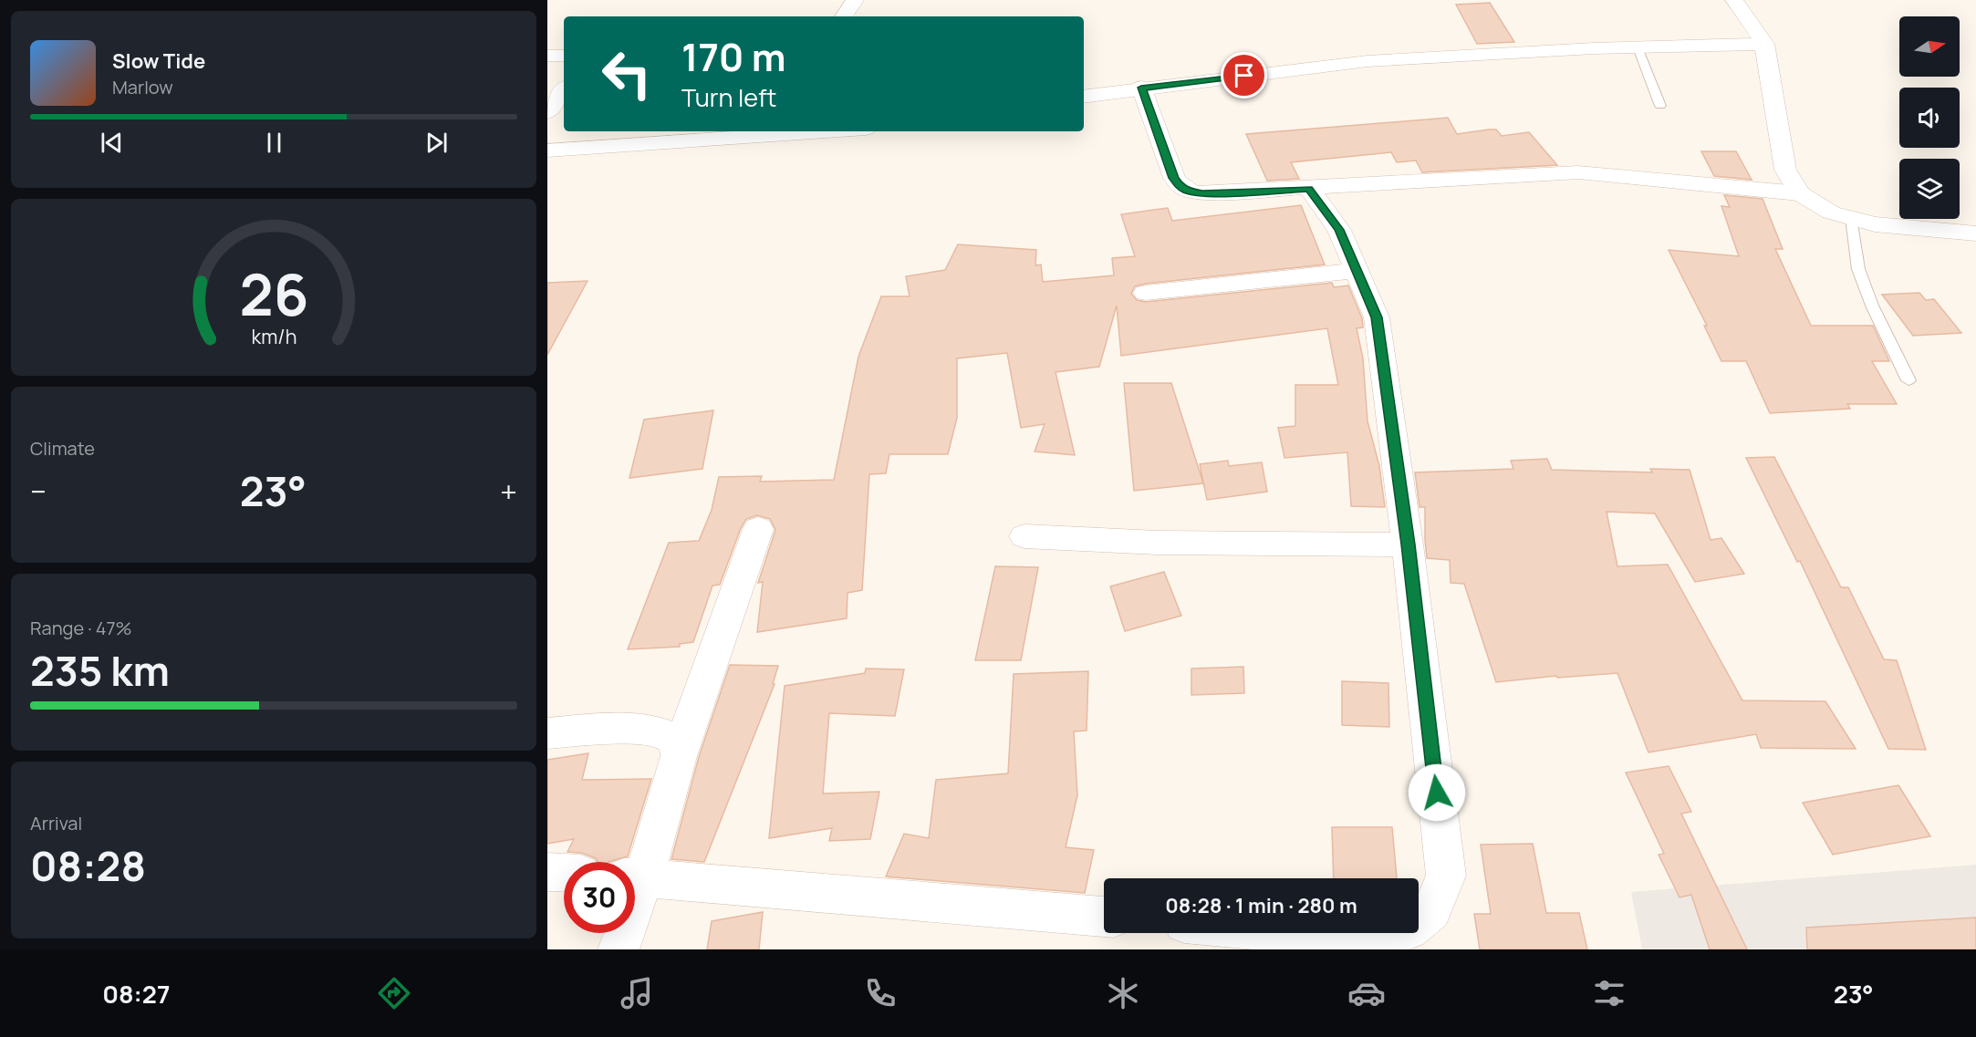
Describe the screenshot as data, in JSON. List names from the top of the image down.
{
  "north": "right",
  "page": {
    "turn": ["170 m", "Turn left"],
    "song": ["Slow Tide", "Marlow"],
    "tile": [
      "Climate",
      ["Range · 47%", "235 km"],
      ["Arrival", "08:28"]
    ],
    "heat": ["−", "23°", "+"],
    "limit": "30",
    "trip": "08:28 · 1 min · 280 m",
    "tabs": ["08:27", "23°"],
    "gauge": ["26", "km/h"]
  }
}
